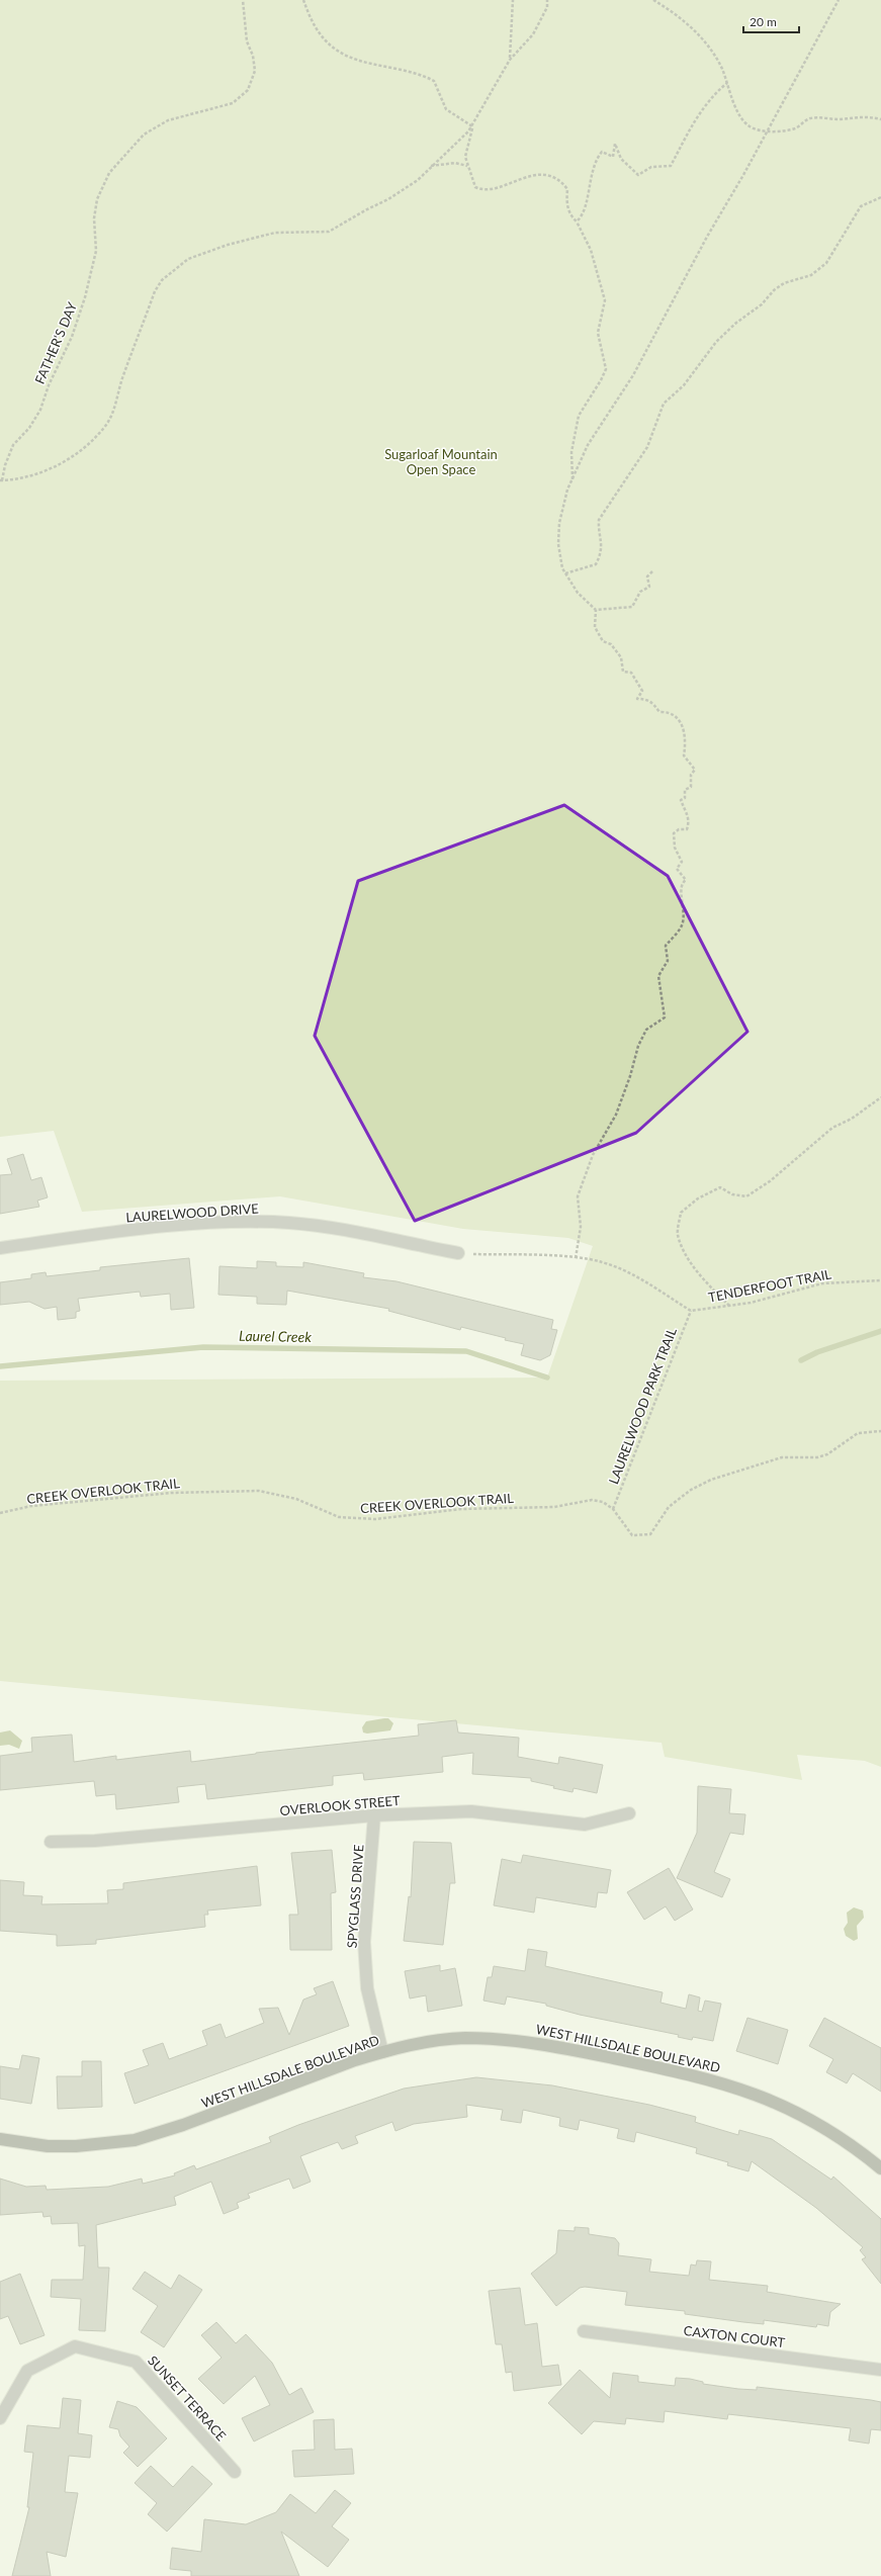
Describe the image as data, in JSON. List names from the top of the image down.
{
  "streets": {
    "main road": ["WEST HILLSDALE BOULEVARD"],
    "street": [
      "LAURELWOOD DRIVE",
      "OVERLOOK STREET",
      "SPYGLASS DRIVE",
      "CAXTON COURT",
      "SUNSET TERRACE"
    ],
    "path": [
      "FATHER'S DAY",
      "TENDERFOOT TRAIL",
      "LAURELWOOD PARK TRAIL",
      "CREEK OVERLOOK TRAIL"
    ]
  },
  "crossings": [
    ["LAURELWOOD DRIVE", "TENDERFOOT TRAIL"],
    ["TENDERFOOT TRAIL", "LAURELWOOD PARK TRAIL"],
    ["LAURELWOOD PARK TRAIL", "CREEK OVERLOOK TRAIL"],
    ["OVERLOOK STREET", "SPYGLASS DRIVE"],
    ["SPYGLASS DRIVE", "WEST HILLSDALE BOULEVARD"]
  ],
  "water": ["Laurel Creek"],
  "parks": ["Sugarloaf Mountain Open Space"],
  "scale_bar": "20 m"
}
